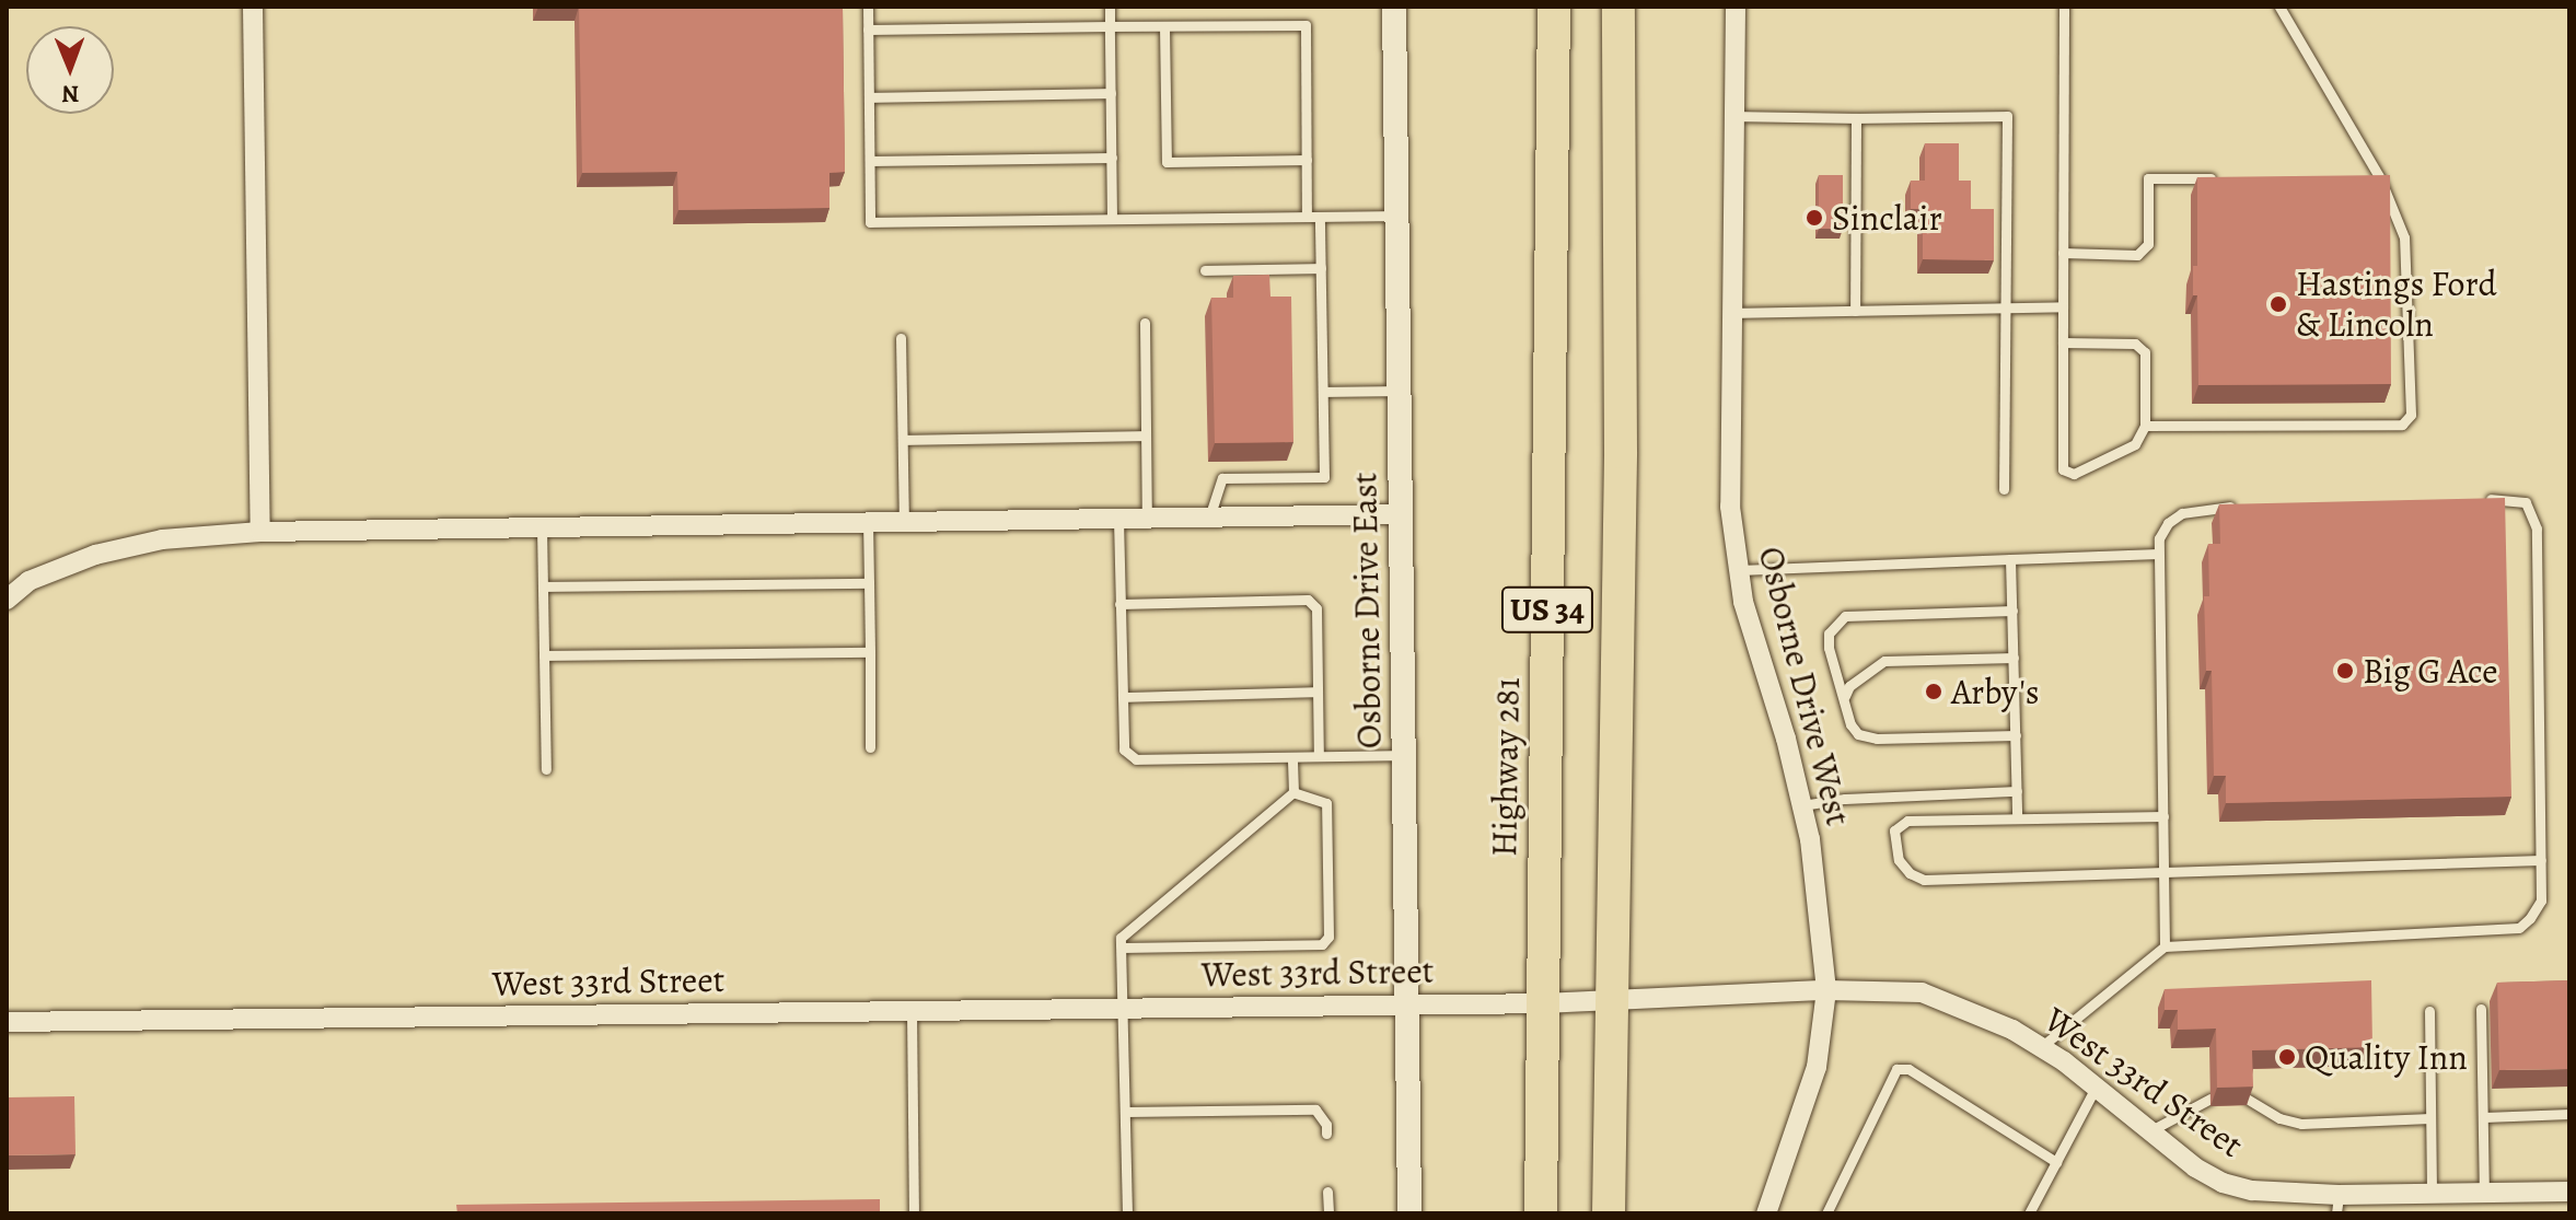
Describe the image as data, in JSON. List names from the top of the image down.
{
  "streets": {
    "highway": ["US 34", "Highway 281"],
    "street": ["Osborne Drive East", "Osborne Drive West", "West 33rd Street"]
  },
  "crossings": [
    ["US 34", "West 33rd Street"],
    ["Osborne Drive East", "West 33rd Street"],
    ["Osborne Drive West", "West 33rd Street"],
    ["Highway 281", "West 33rd Street"]
  ],
  "places": [
    "Sinclair",
    "Hastings Ford & Lincoln",
    "Big G Ace",
    "Arby's",
    "Quality Inn"
  ],
  "north": "bottom"
}
